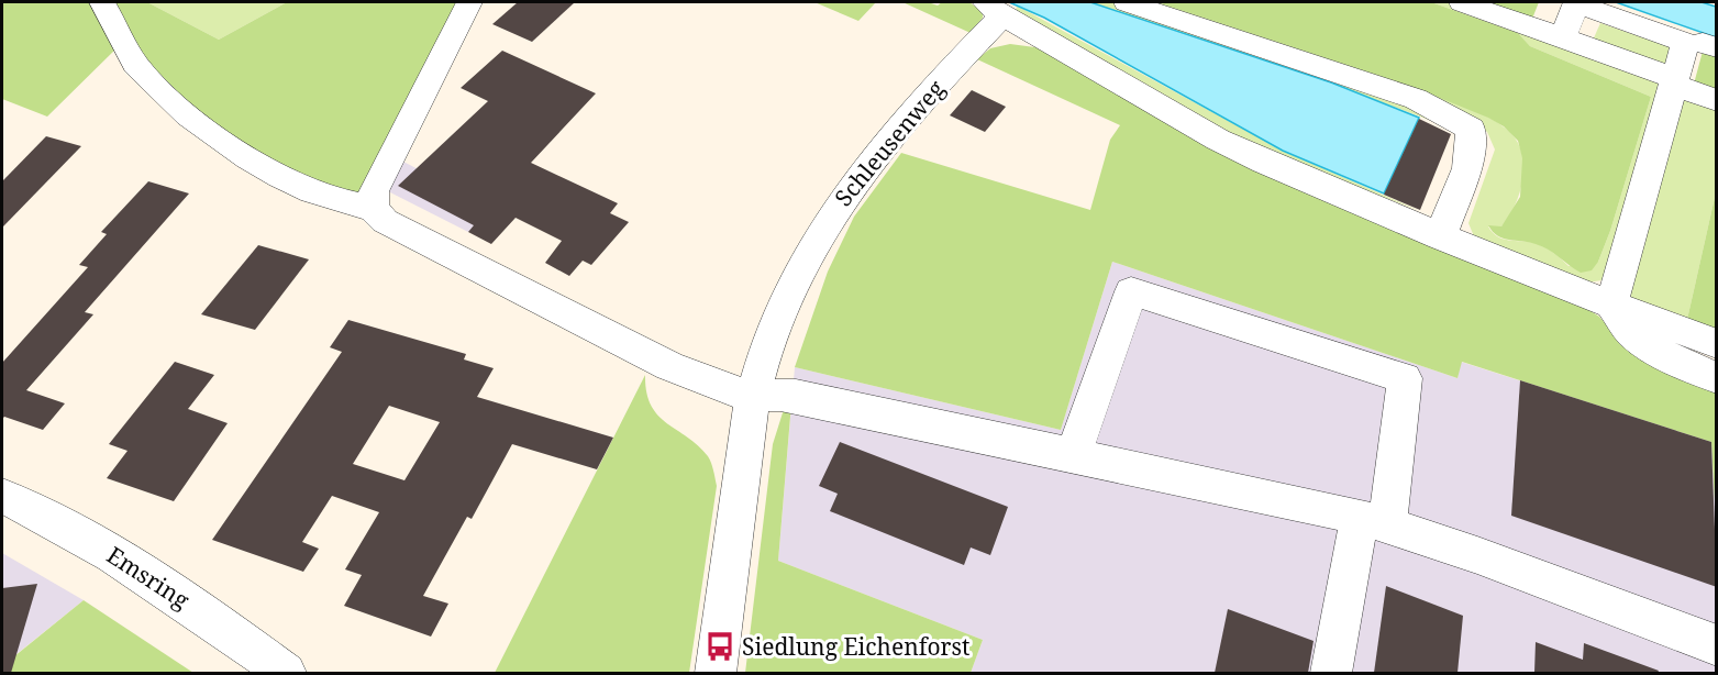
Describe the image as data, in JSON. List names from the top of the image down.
{
  "streets": {
    "street": ["Schleusenweg", "Emsring"]
  },
  "places": {
    "bus stop": ["Siedlung Eichenforst"]
  }
}
